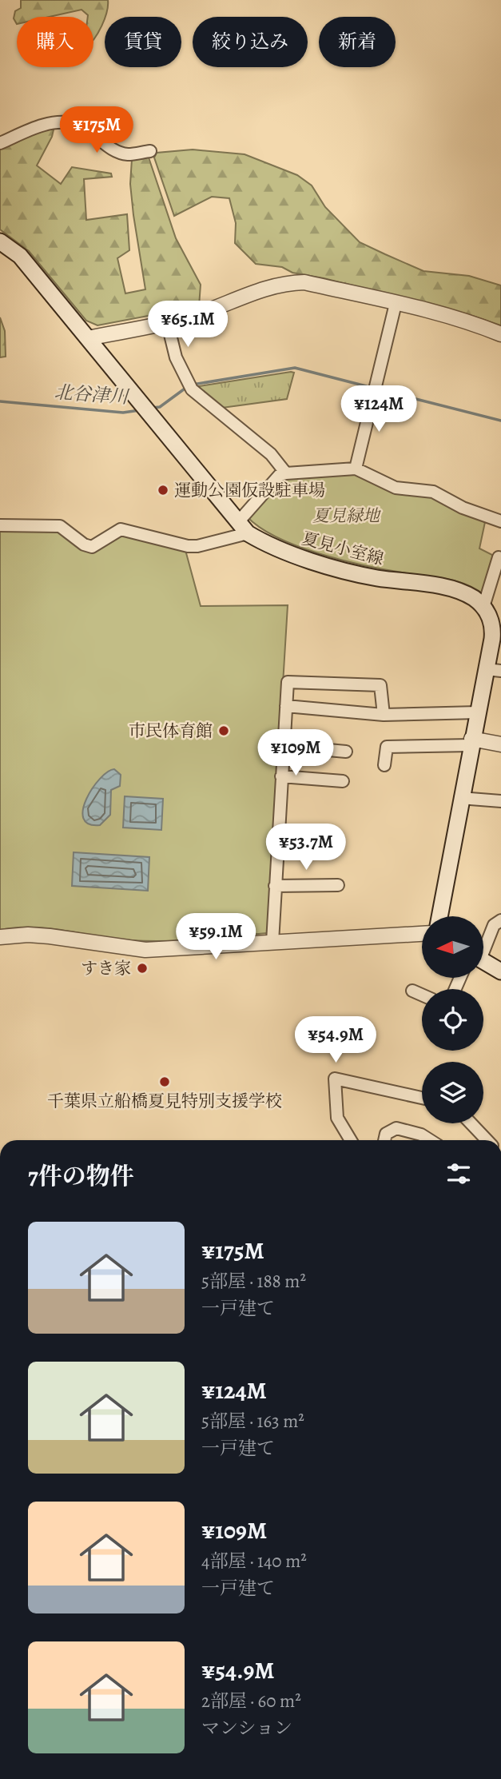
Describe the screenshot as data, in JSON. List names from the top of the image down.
{
  "streets": {
    "main road": ["夏見小室線"]
  },
  "water": ["北谷津川"],
  "parks": ["夏見緑地"],
  "places": [
    "運動公園仮設駐車場",
    "市民体育館",
    "すき家",
    "千葉県立船橋夏見特別支援学校"
  ],
  "north": "left",
  "page": {
    "chip": [
      "購入",
      "賃貸",
      "絞り込み",
      "新着"
    ],
    "price": [
      "¥175M",
      "¥65.1M",
      "¥124M",
      "¥109M",
      "¥53.7M",
      "¥59.1M",
      "¥54.9M"
    ],
    "heading": "7件の物件",
    "list": [
      {
        "name": "¥175M",
        "note": "5部屋 · 188 m² · 一戸建て"
      },
      {
        "name": "¥124M",
        "note": "5部屋 · 163 m² · 一戸建て"
      },
      {
        "name": "¥109M",
        "note": "4部屋 · 140 m² · 一戸建て"
      },
      {
        "name": "¥54.9M",
        "note": "2部屋 · 60 m² · マンション"
      }
    ]
  }
}
